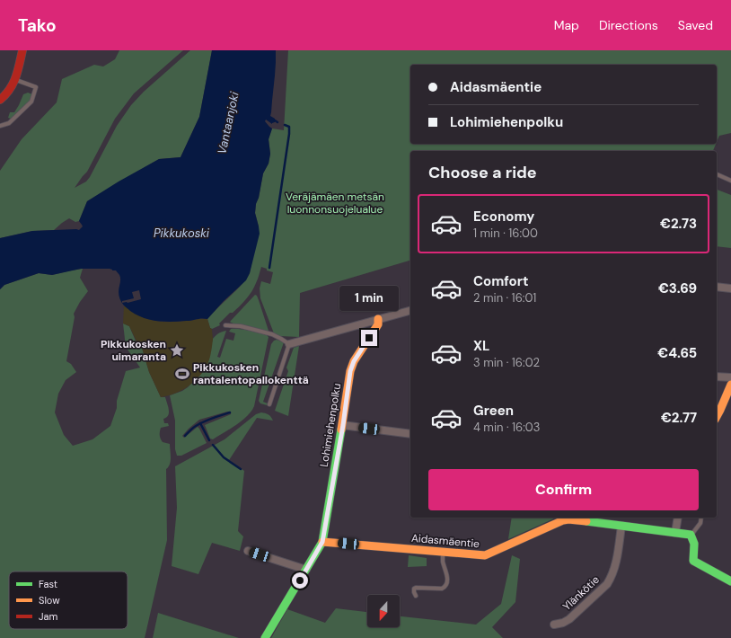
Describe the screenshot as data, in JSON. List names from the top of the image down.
{
  "streets": {
    "street": ["Lohimiehenpolku", "Aidasmäentie", "Ylänkötie"]
  },
  "crossings": [
    ["Lohimiehenpolku", "Aidasmäentie"],
    ["Aidasmäentie", "Ylänkötie"]
  ],
  "water": ["Vantaanjoki", "Pikkukoski"],
  "parks": ["Veräjämäen metsän luonnonsuojelualue"],
  "places": {
    "place": ["Pikkukosken uimaranta"],
    "sports": ["Pikkukosken rantalentopallokenttä"]
  },
  "legend": ["Fast", "Slow", "Jam"],
  "north": "bottom",
  "page": {
    "header": "Tako",
    "nav": ["Map", "Directions", "Saved"],
    "banner": ["Aidasmäentie", "Lohimiehenpolku"],
    "heading": "Choose a ride",
    "list": [
      {
        "name": "Economy",
        "note": "1 min · 16:00",
        "value": "€2.73"
      },
      {
        "name": "Comfort",
        "note": "2 min · 16:01",
        "value": "€3.69"
      },
      {
        "name": "XL",
        "note": "3 min · 16:02",
        "value": "€4.65"
      },
      {
        "name": "Green",
        "note": "4 min · 16:03",
        "value": "€2.77"
      }
    ],
    "bubble": "1 min",
    "buttons": "Confirm"
  }
}
